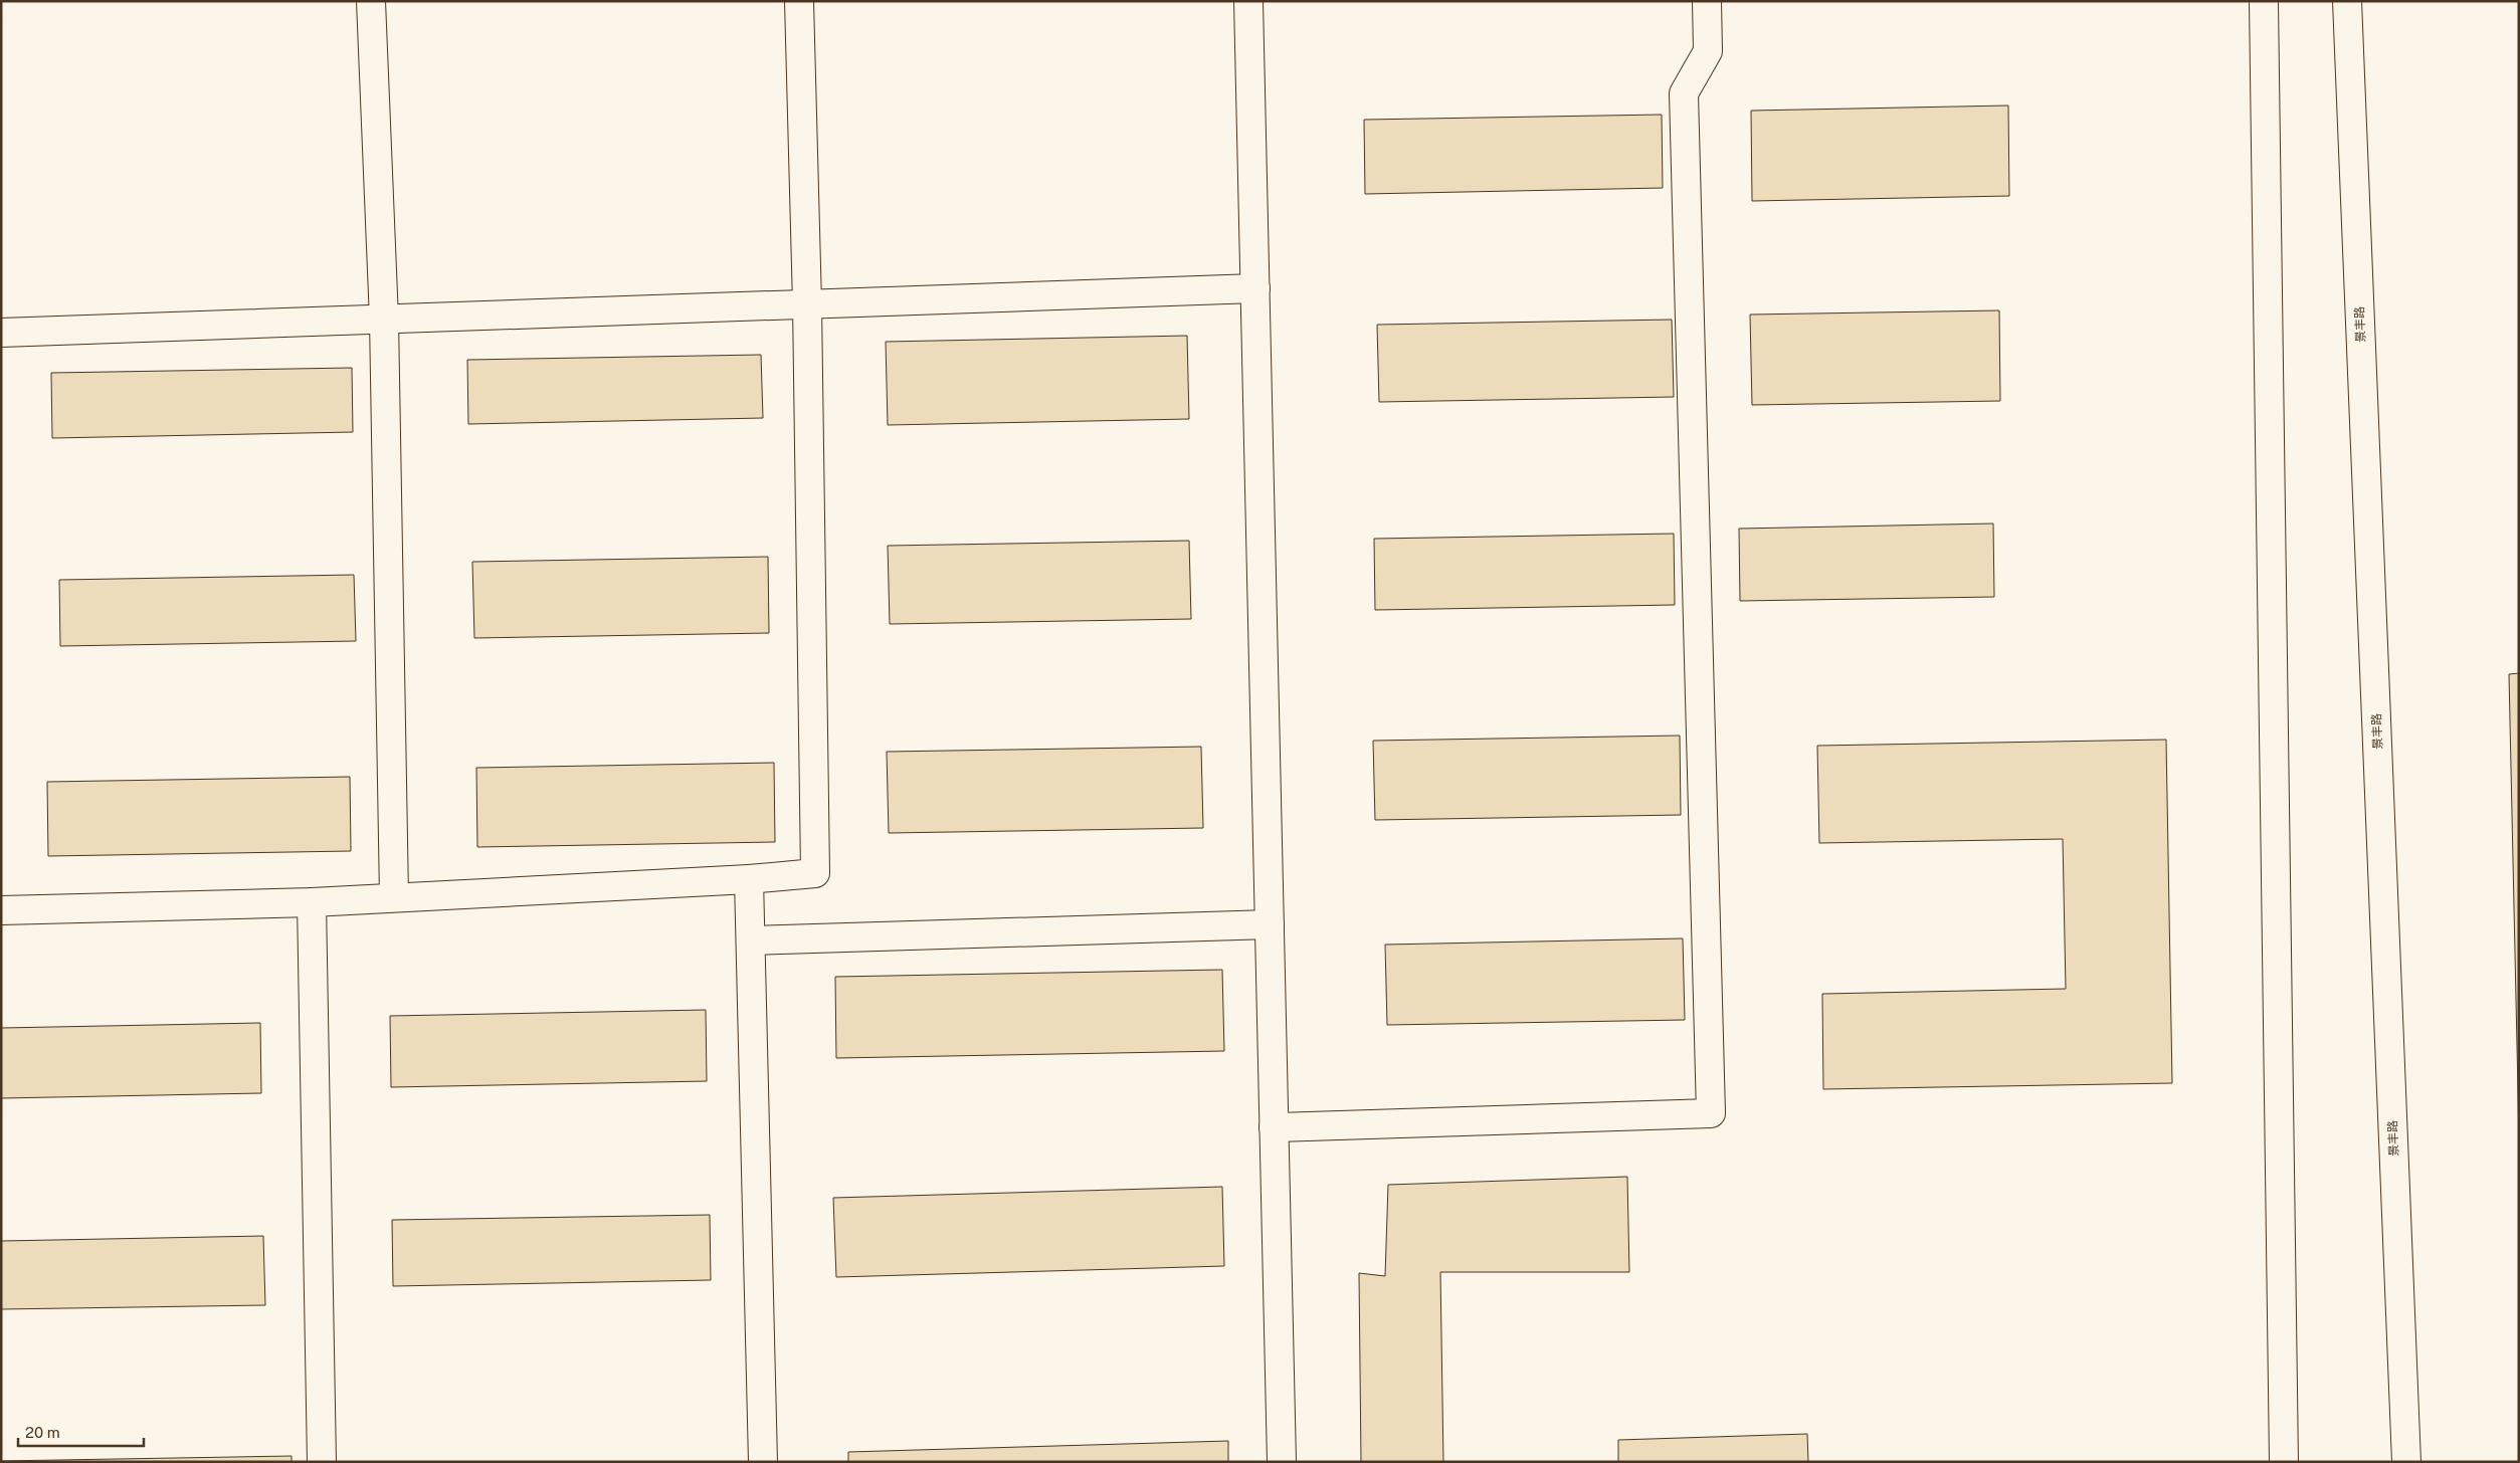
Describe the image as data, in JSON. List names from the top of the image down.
{
  "streets": {
    "street": ["景丰路"]
  },
  "scale_bar": "20 m"
}
